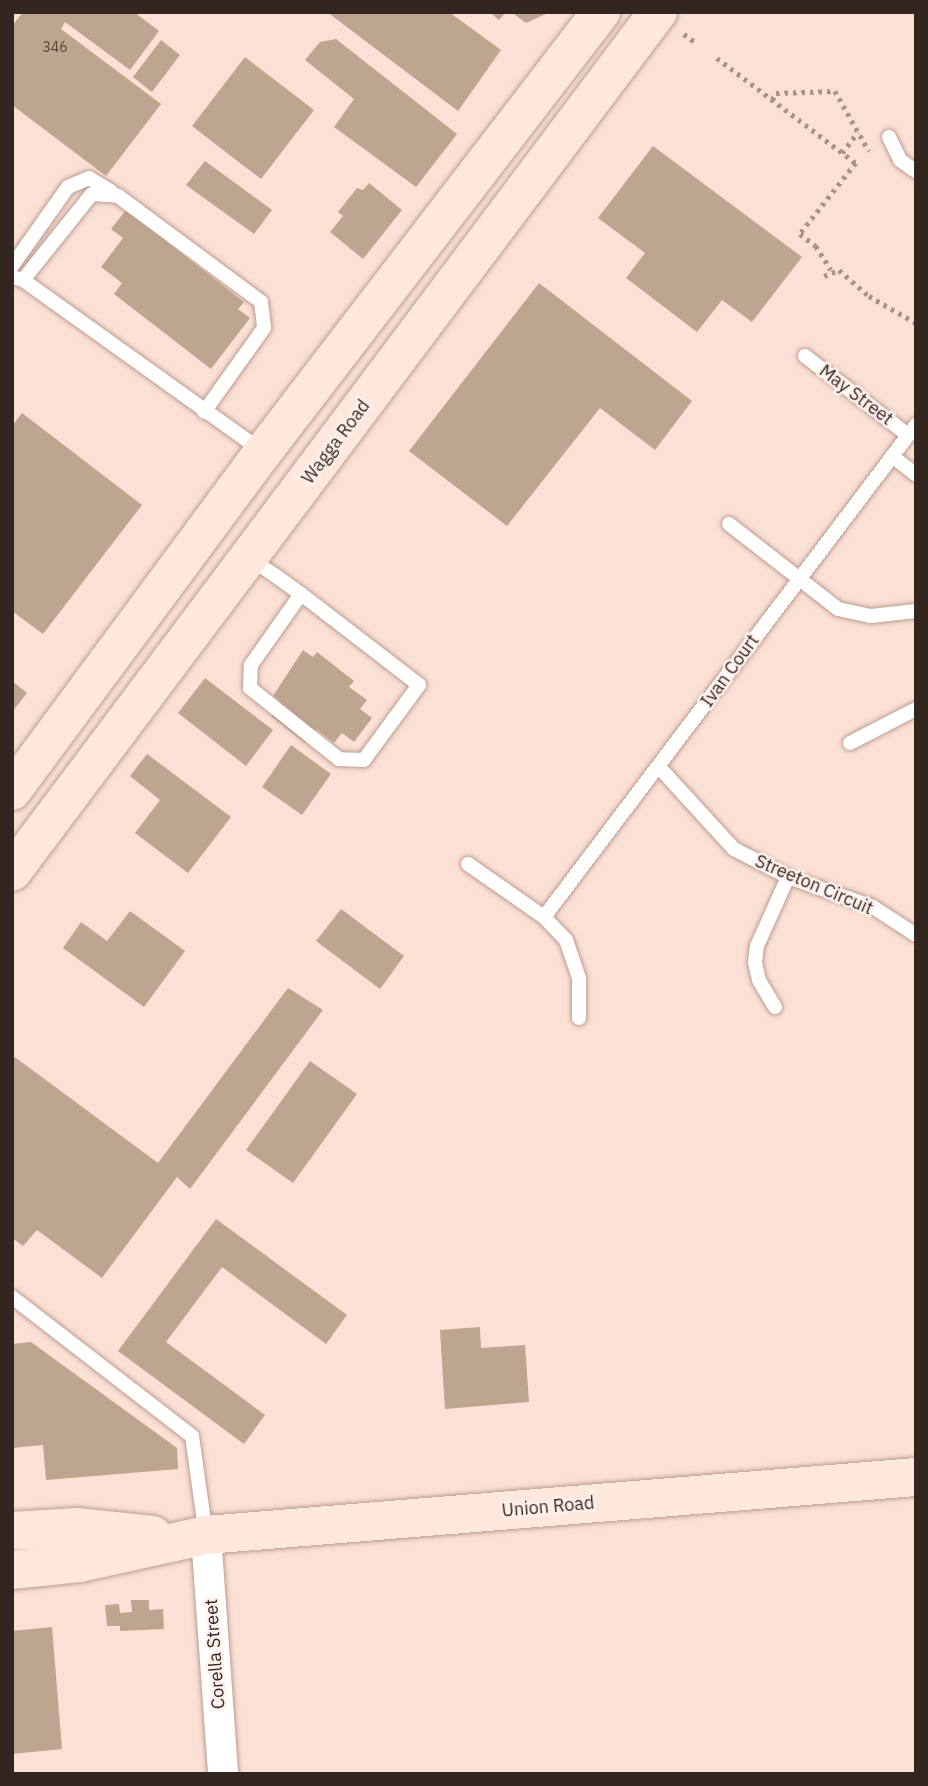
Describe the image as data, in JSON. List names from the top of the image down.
{
  "streets": {
    "main road": ["Wagga Road", "Union Road"],
    "street": ["Corella Street"],
    "lane": ["May Street", "Ivan Court", "Streeton Circuit"]
  },
  "crossings": [
    ["May Street", "Ivan Court"],
    ["Ivan Court", "Streeton Circuit"],
    ["Union Road", "Corella Street"]
  ],
  "house_numbers": ["346"]
}
